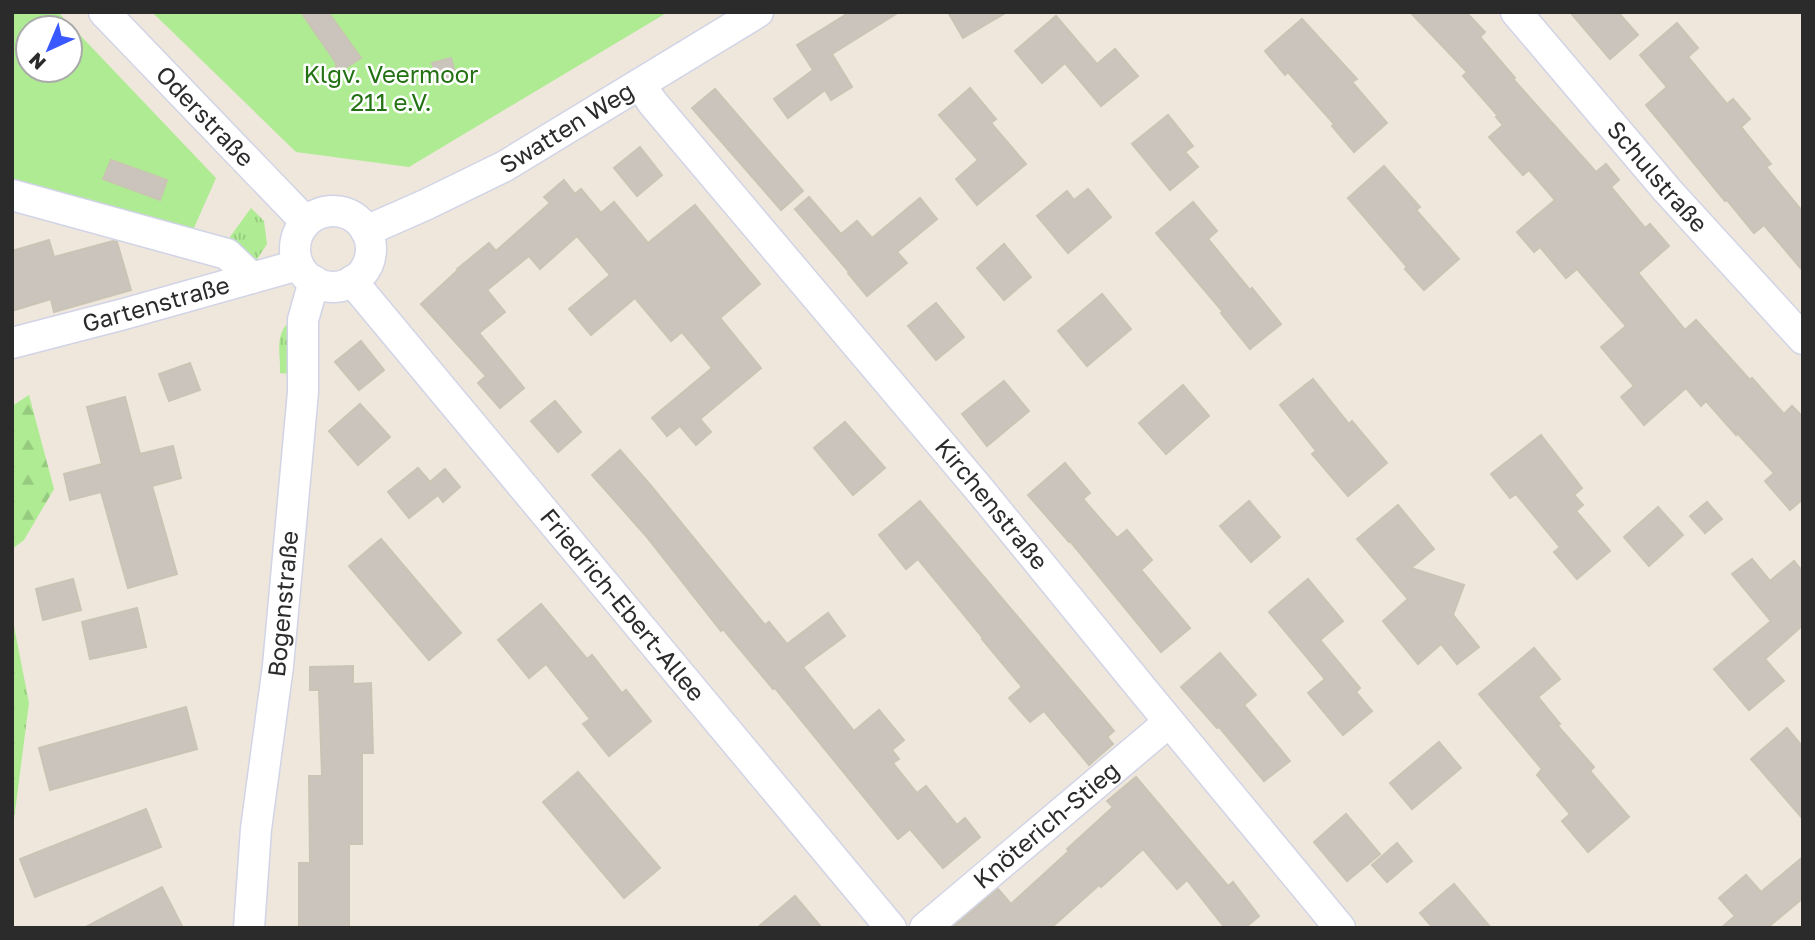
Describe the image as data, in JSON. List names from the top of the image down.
{
  "streets": {
    "street": [
      "Oderstraße",
      "Swatten Weg",
      "Schulstraße",
      "Gartenstraße",
      "Kirchenstraße",
      "Bogenstraße",
      "Friedrich-Ebert-Allee",
      "Knöterich-Stieg"
    ]
  },
  "crossings": [
    ["Oderstraße", "Swatten Weg"],
    ["Oderstraße", "Gartenstraße"],
    ["Oderstraße", "Bogenstraße"],
    ["Oderstraße", "Friedrich-Ebert-Allee"],
    ["Swatten Weg", "Gartenstraße"],
    ["Swatten Weg", "Kirchenstraße"],
    ["Swatten Weg", "Bogenstraße"],
    ["Swatten Weg", "Friedrich-Ebert-Allee"],
    ["Gartenstraße", "Bogenstraße"],
    ["Gartenstraße", "Friedrich-Ebert-Allee"],
    ["Kirchenstraße", "Knöterich-Stieg"],
    ["Bogenstraße", "Friedrich-Ebert-Allee"]
  ],
  "parks": ["Klgv. Veermoor 211 e.V."],
  "north": "bottom left"
}
